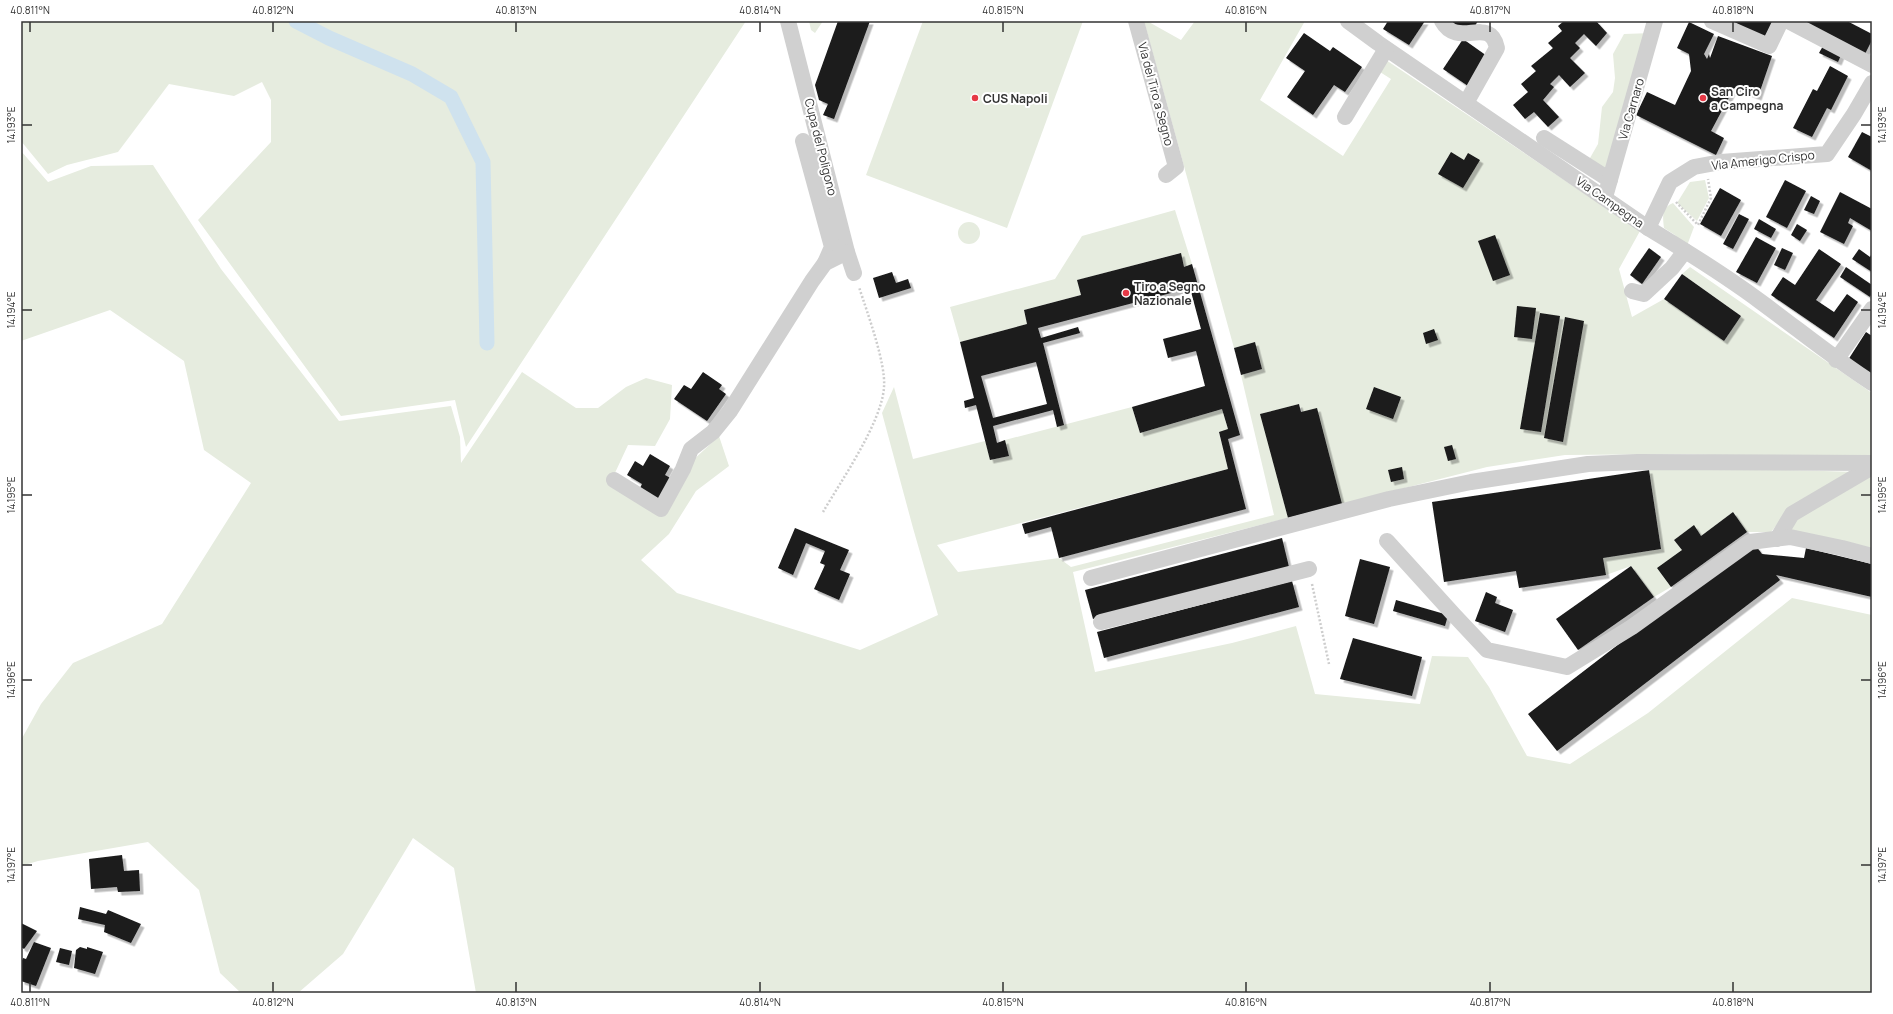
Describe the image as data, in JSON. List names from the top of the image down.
{
  "streets": {
    "street": [
      "Via del Tiro a Segno",
      "Via Carnaro",
      "Cupa del Poligono",
      "Via Amerigo Crispo",
      "Via Campegna"
    ]
  },
  "crossings": [
    ["Via Carnaro", "Via Campegna"],
    ["Via Amerigo Crispo", "Via Campegna"]
  ],
  "places": ["CUS Napoli", "San Ciro a Campegna", "Tiro a Segno Nazionale"],
  "coordinates": [
    "40.811°N",
    "40.812°N",
    "40.813°N",
    "40.814°N",
    "40.815°N",
    "40.816°N",
    "40.817°N",
    "40.818°N",
    "14.193°E",
    "14.194°E",
    "14.195°E",
    "14.196°E",
    "14.197°E"
  ]
}
